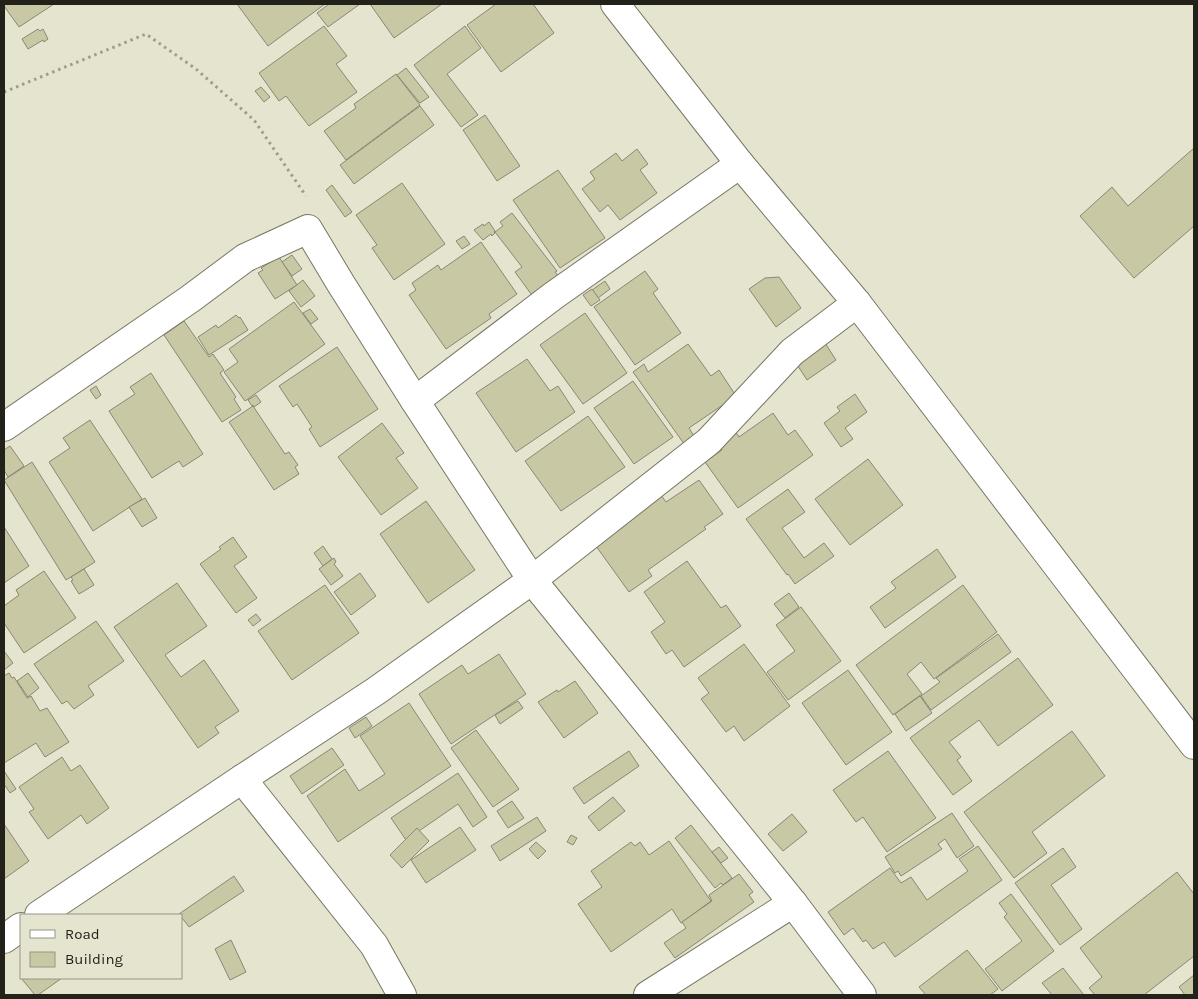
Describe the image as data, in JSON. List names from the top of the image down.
{
  "legend": ["Road", "Building"]
}
